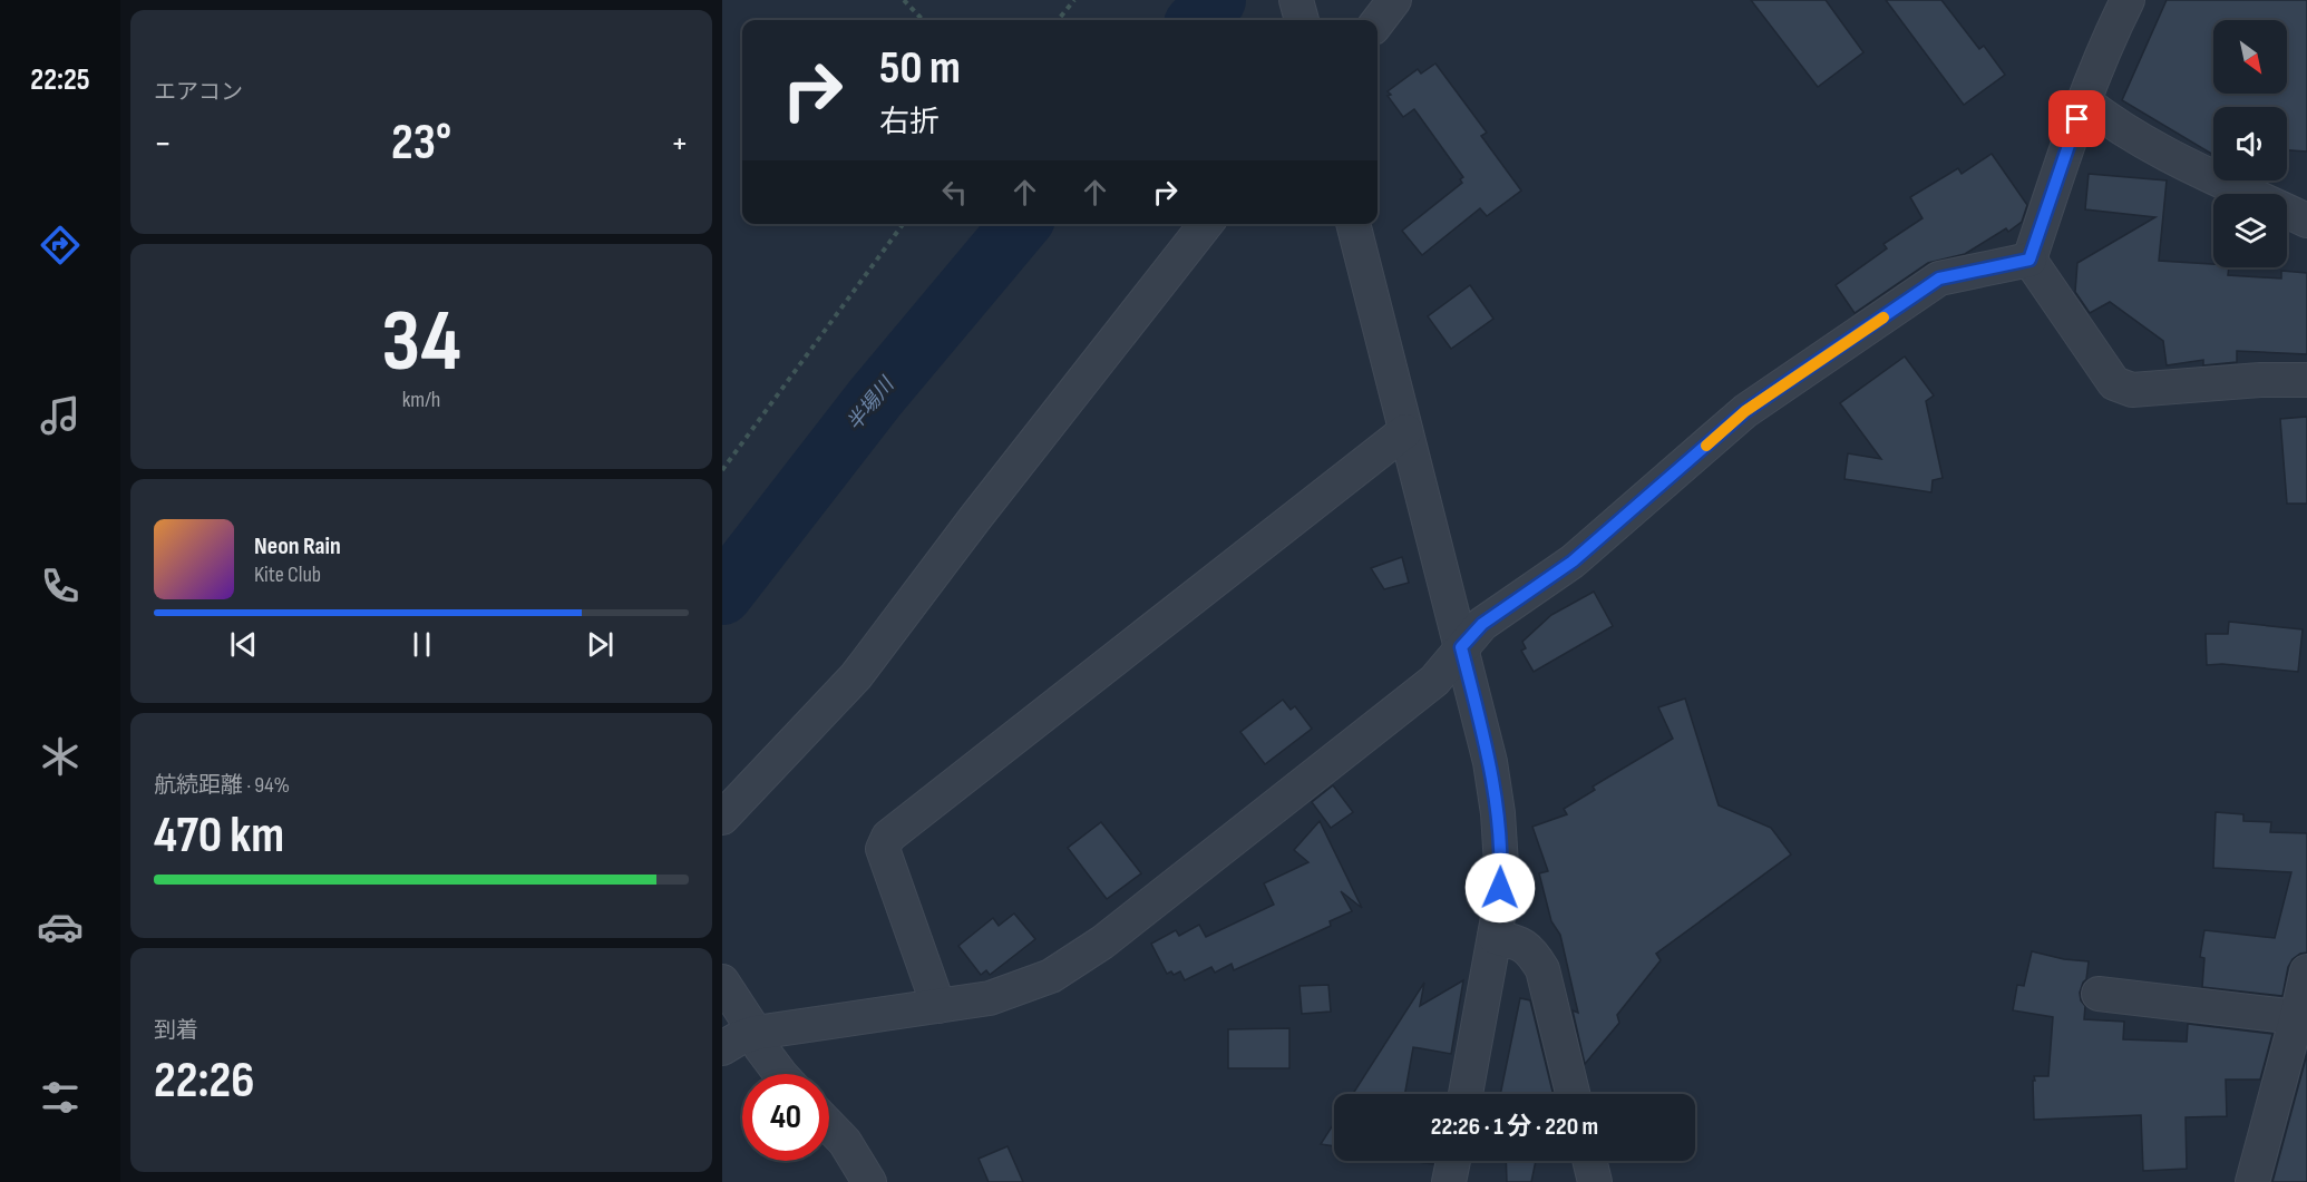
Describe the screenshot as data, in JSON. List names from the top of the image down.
{
  "water": ["半場川"],
  "north": "bottom right",
  "page": {
    "tabs": "22:25",
    "tile": [
      "エアコン",
      ["34", "km/h"],
      ["航続距離 · 94%", "470 km"],
      ["到着", "22:26"]
    ],
    "turn": ["50 m", "右折"],
    "heat": ["−", "23°", "+"],
    "song": ["Neon Rain", "Kite Club"],
    "limit": "40",
    "trip": "22:26 · 1 分 · 220 m"
  }
}
